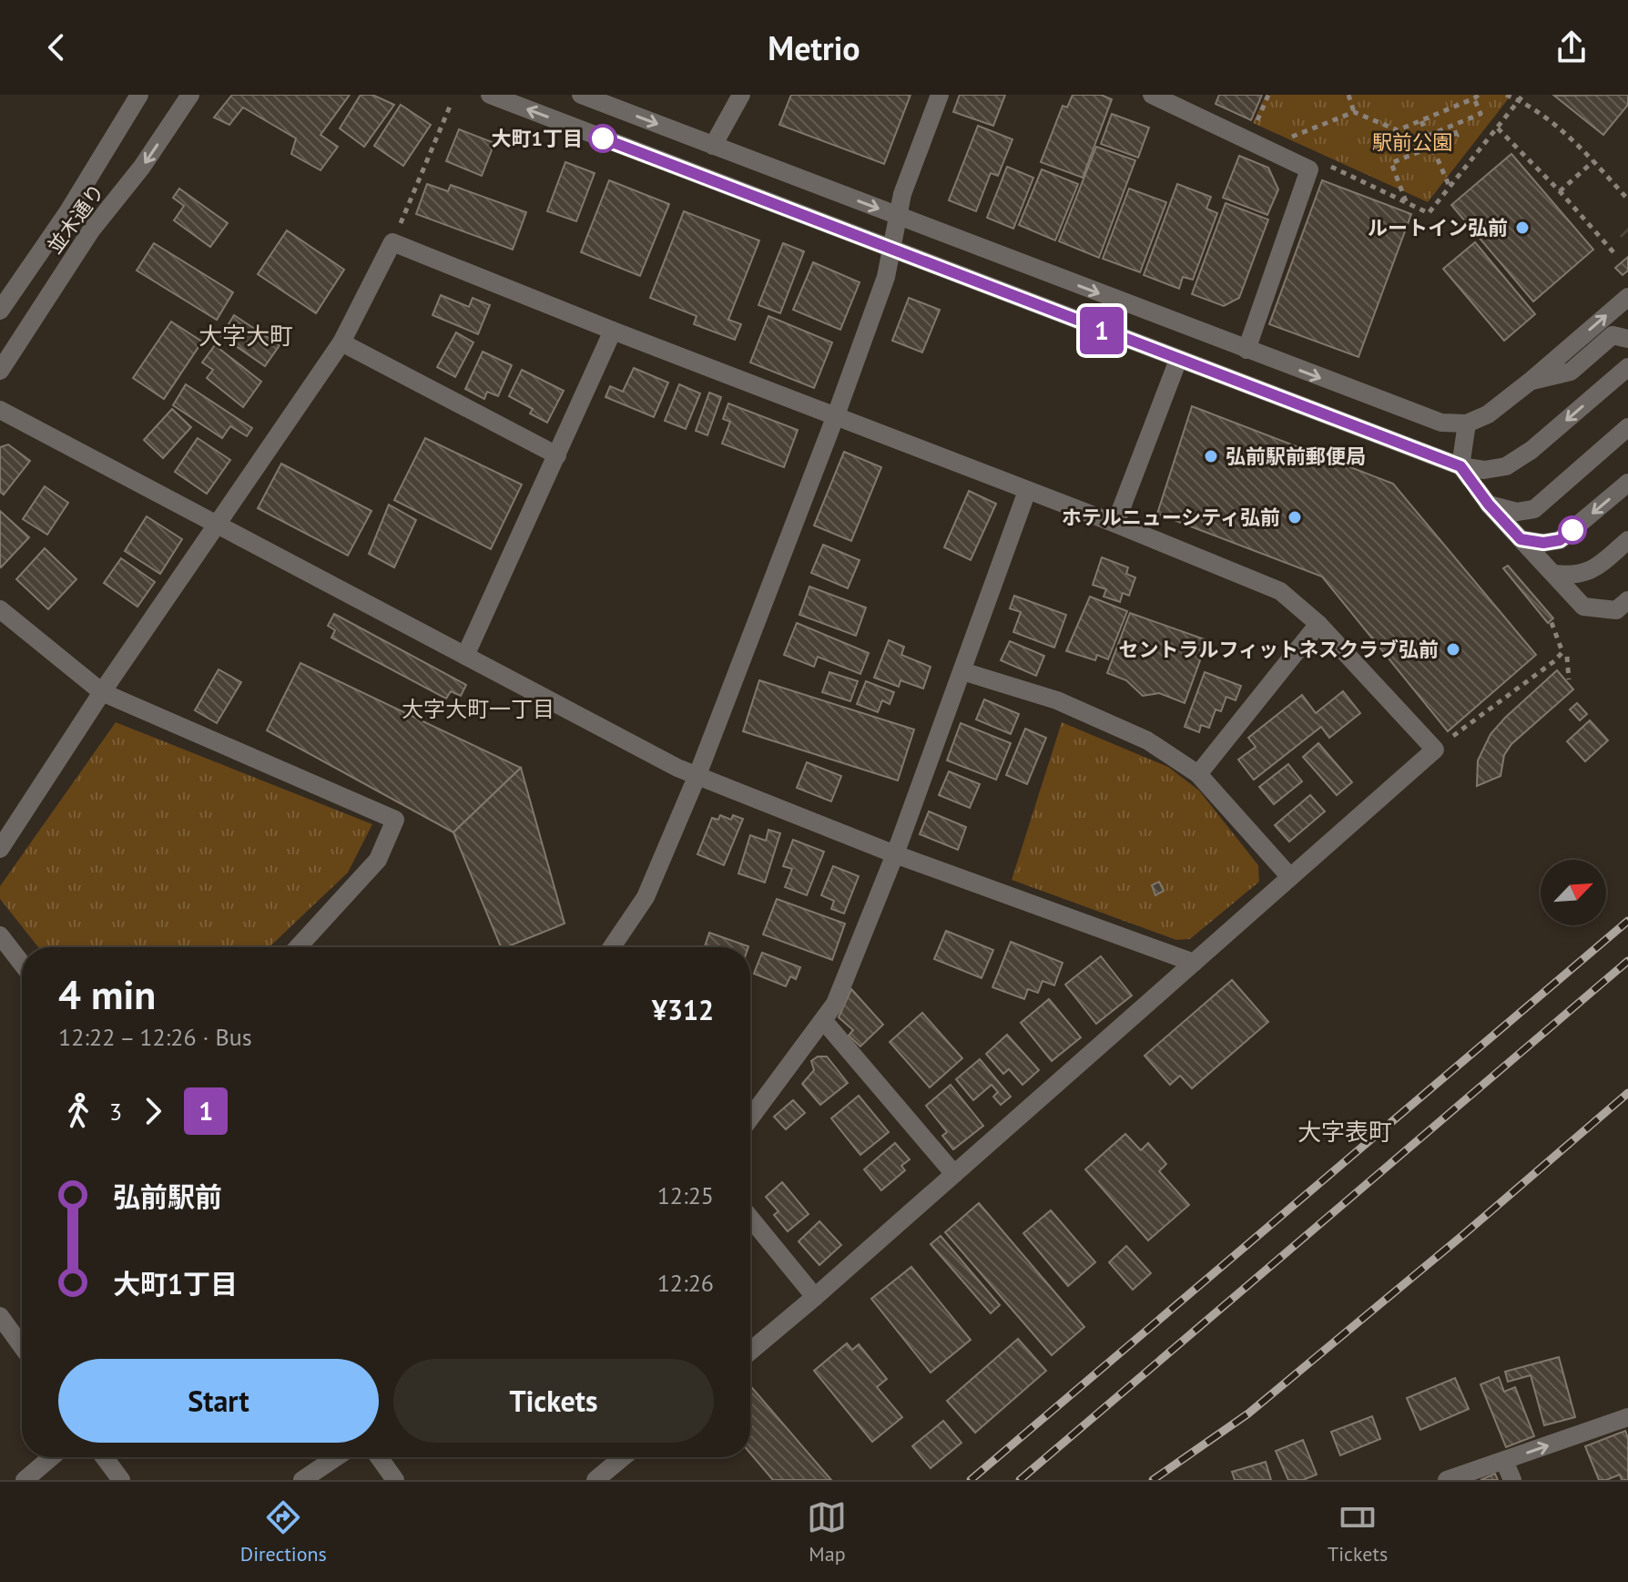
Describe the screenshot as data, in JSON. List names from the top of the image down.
{
  "streets": {
    "street": ["並木通り"]
  },
  "districts": ["大字大町", "大字大町一丁目", "大字表町"],
  "parks": ["駅前公園"],
  "places": [
    "大町1丁目",
    "ルートイン弘前",
    "弘前駅前郵便局",
    "ホテルニューシティ弘前",
    "セントラルフィットネスクラブ弘前"
  ],
  "lines": ["bus line 1"],
  "north": "top right",
  "page": {
    "header": "Metrio",
    "on_map": "1",
    "heading": ["4 min", "12:22 – 12:26 · Bus", "¥312"],
    "legs": ["3", "1"],
    "list": [
      {
        "name": "弘前駅前",
        "value": "12:25"
      },
      {
        "name": "大町1丁目",
        "value": "12:26"
      }
    ],
    "buttons": ["Start", "Tickets"],
    "tabs": ["Directions", "Map", "Tickets"]
  }
}
